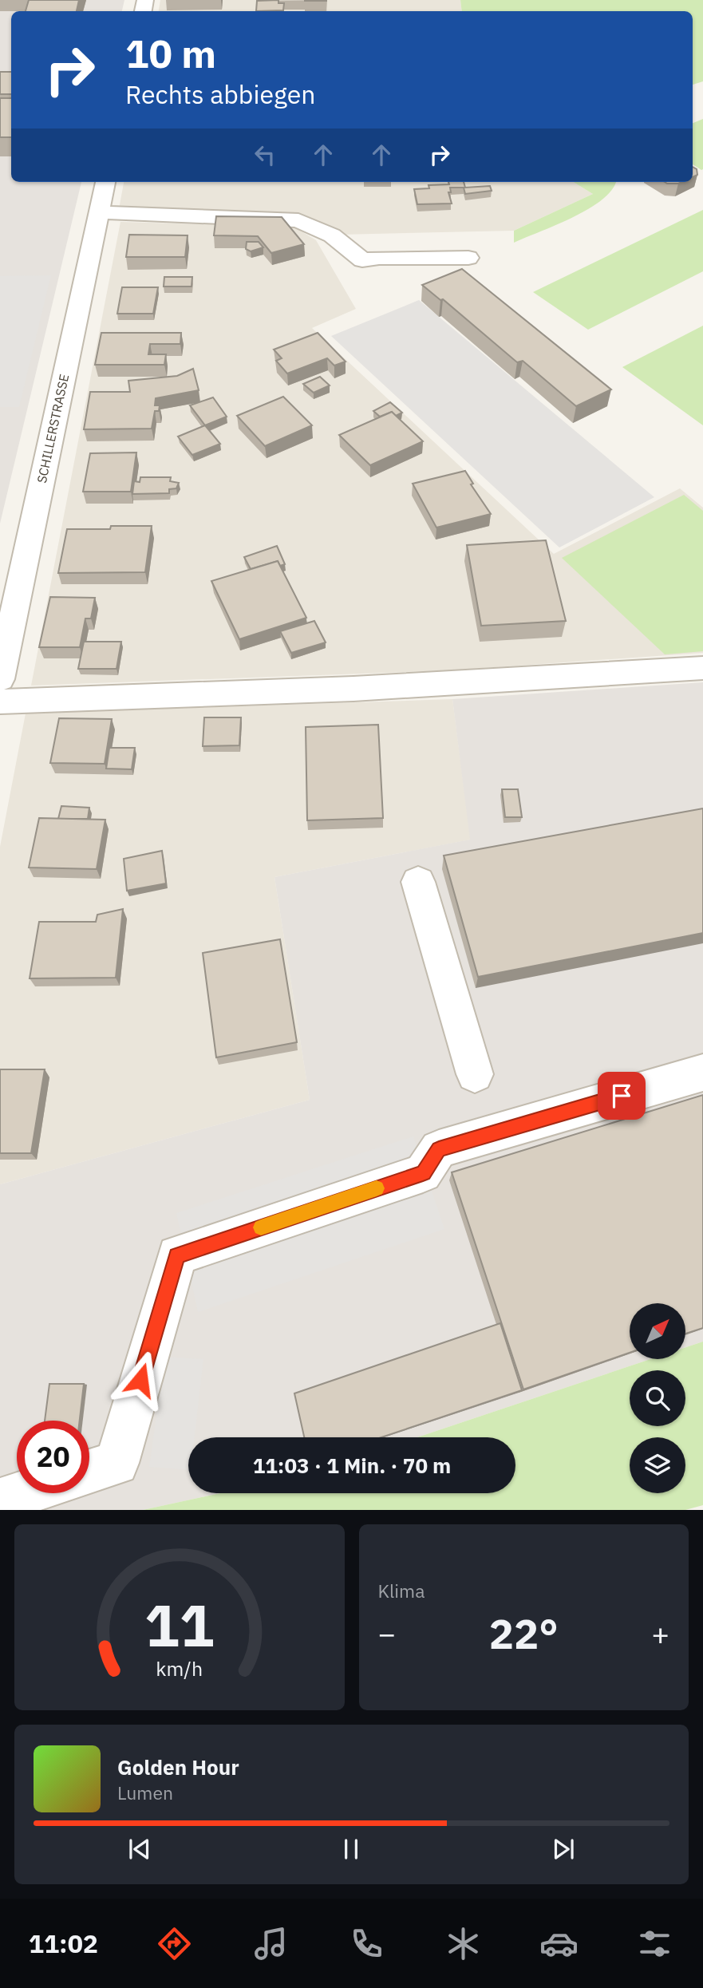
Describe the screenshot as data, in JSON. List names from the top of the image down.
{
  "streets": {
    "street": ["SCHILLERSTRASSE"]
  },
  "north": "top right",
  "page": {
    "turn": ["10 m", "Rechts abbiegen"],
    "limit": "20",
    "trip": "11:03 · 1 Min. · 70 m",
    "tile": "Klima",
    "heat": ["−", "22°", "+"],
    "song": ["Golden Hour", "Lumen"],
    "tabs": "11:02",
    "gauge": ["11", "km/h"]
  }
}
